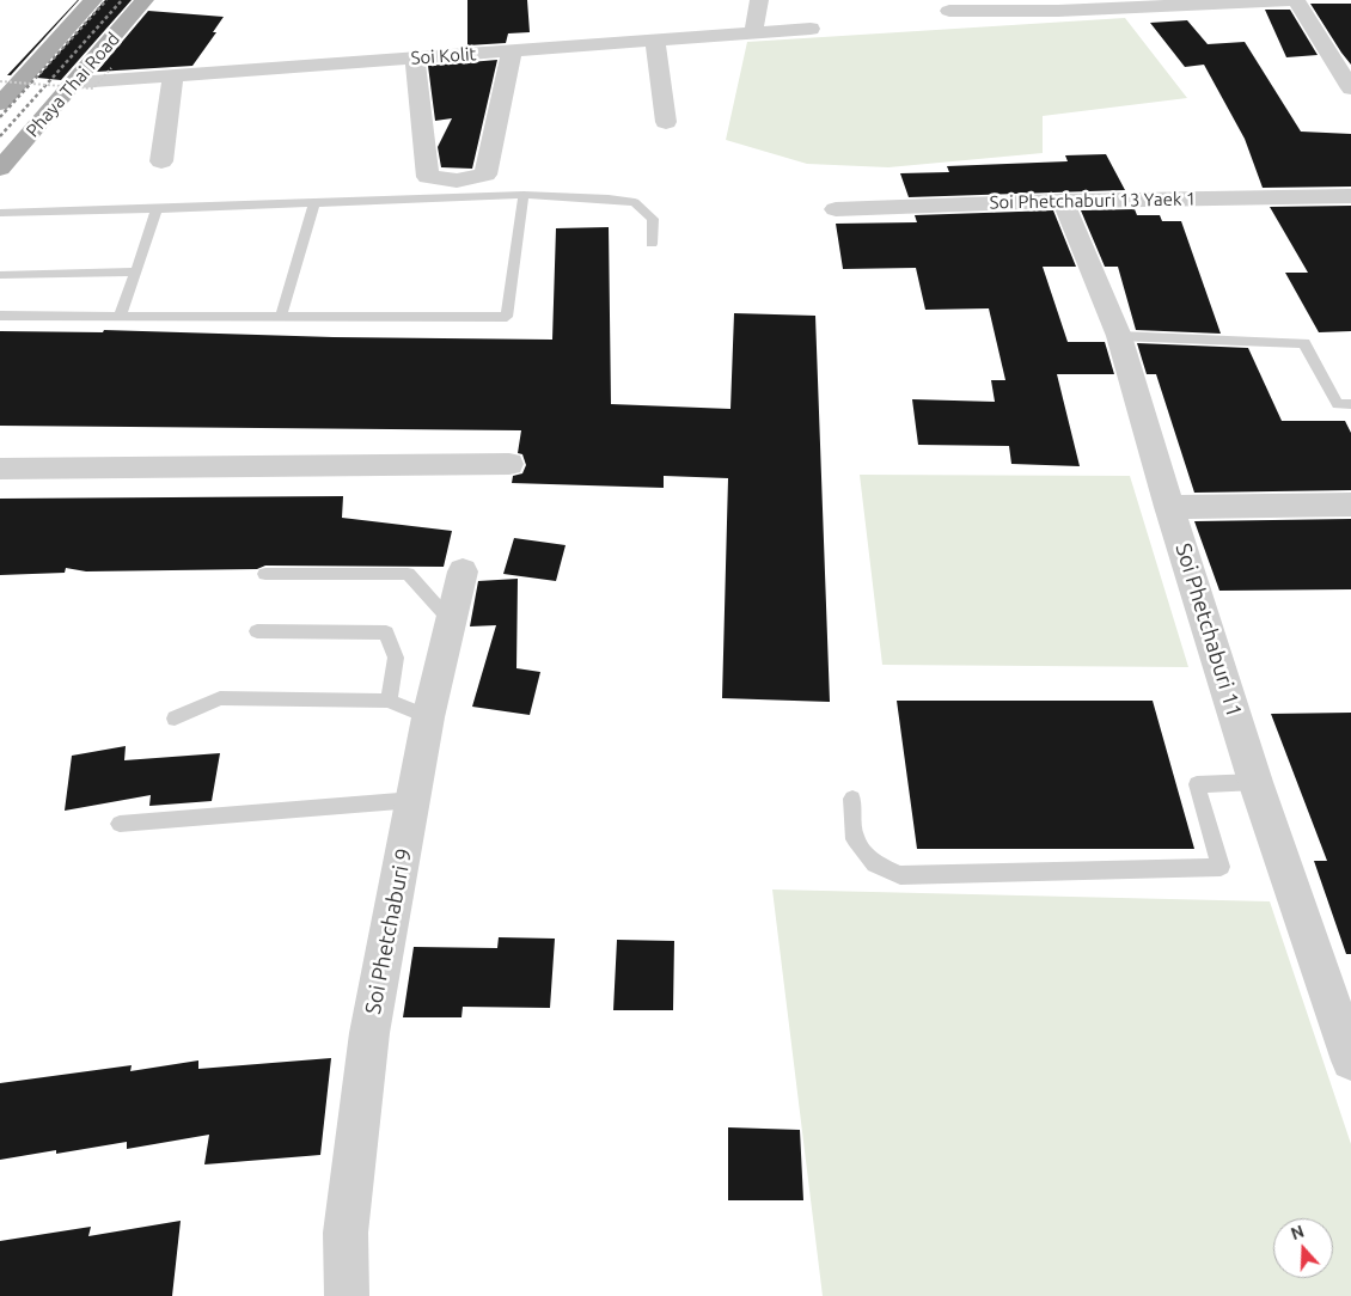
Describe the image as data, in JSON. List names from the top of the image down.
{
  "streets": {
    "main road": ["Phaya Thai Road"],
    "street": [
      "Soi Kolit",
      "Soi Phetchaburi 13 Yaek 1",
      "Soi Phetchaburi 11",
      "Soi Phetchaburi 9"
    ]
  },
  "crossings": [
    ["Soi Kolit", "Phaya Thai Road"],
    ["Soi Phetchaburi 13 Yaek 1", "Soi Phetchaburi 11"]
  ],
  "north": "top"
}
